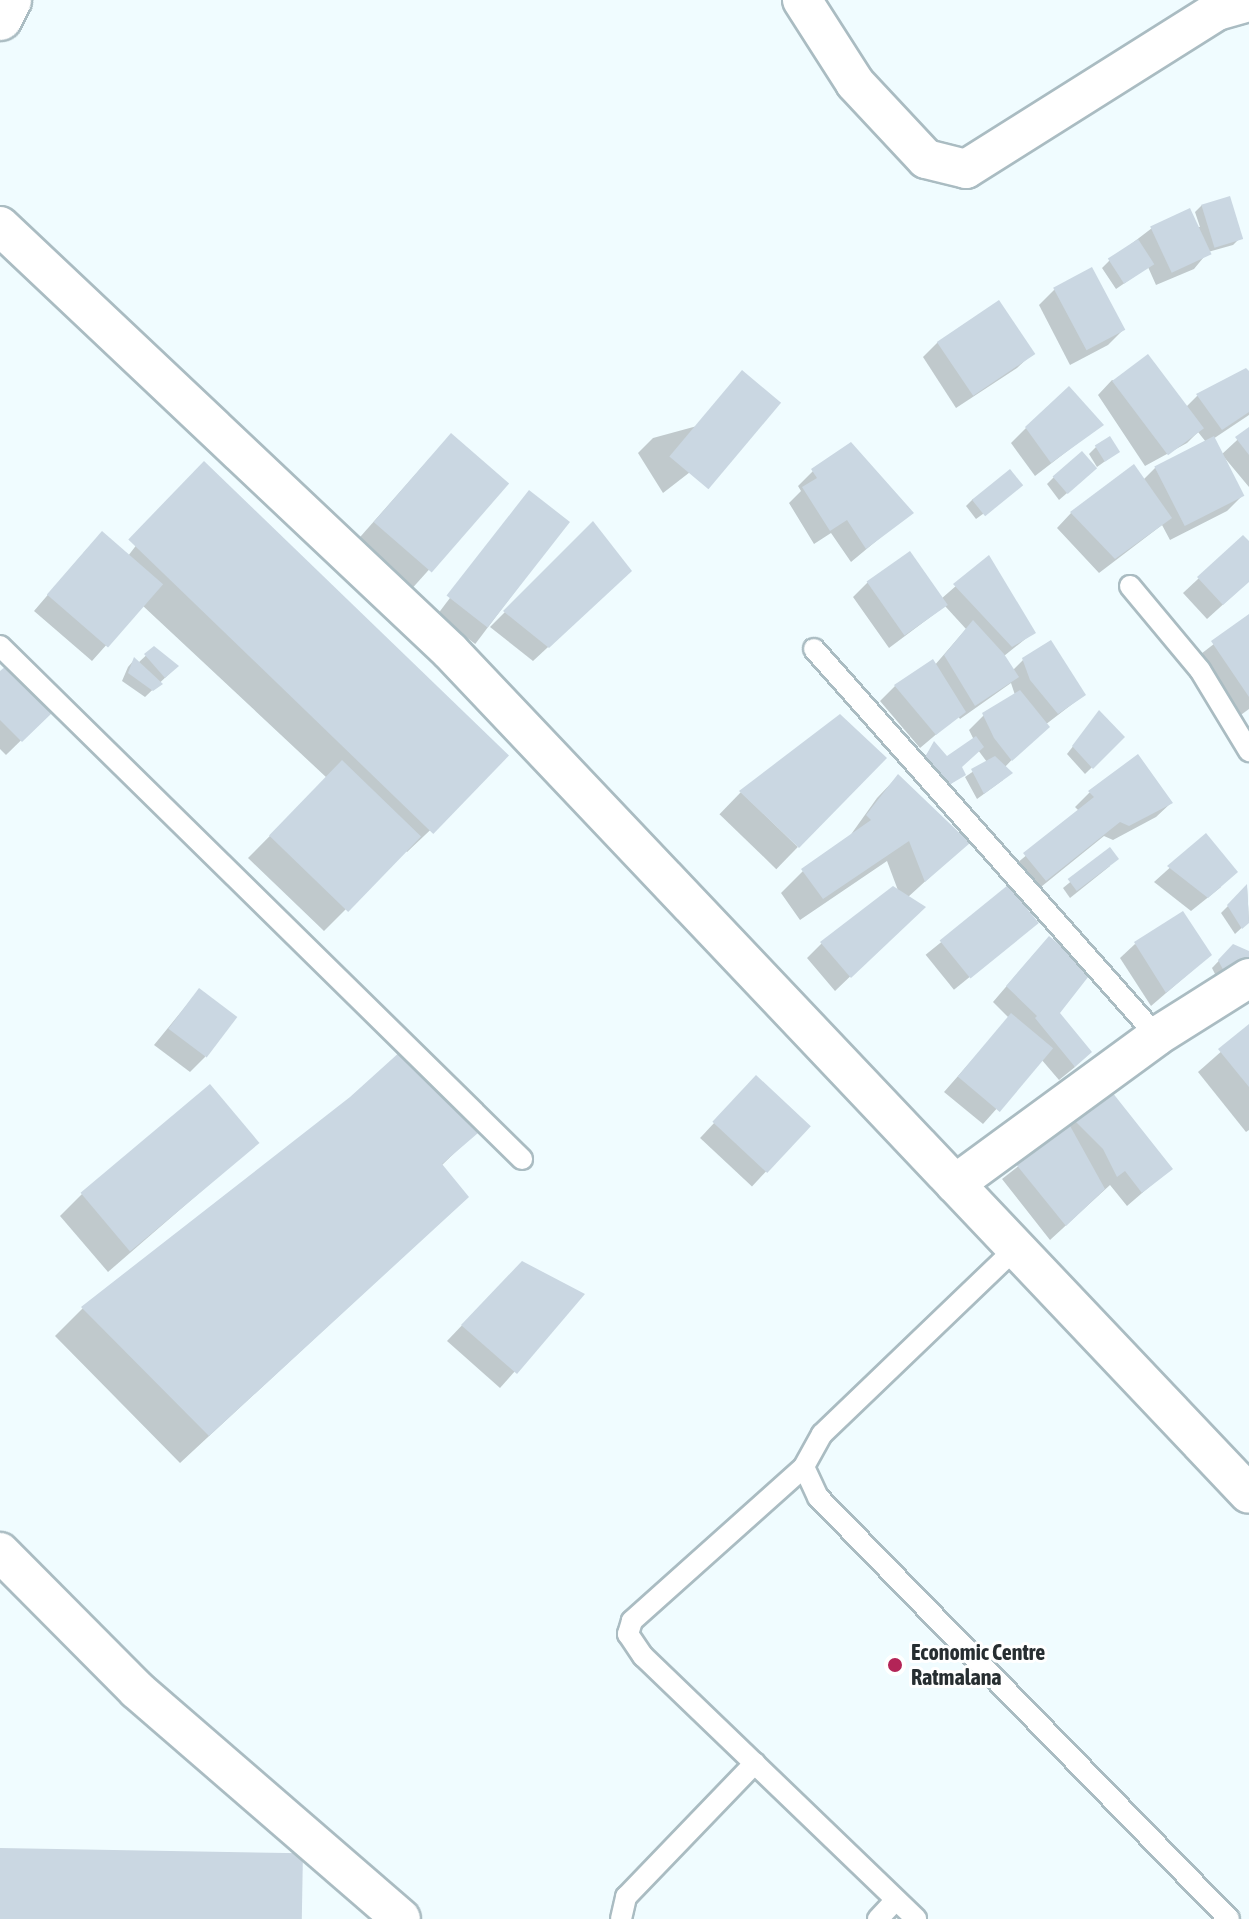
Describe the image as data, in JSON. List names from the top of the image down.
{
  "places": ["Economic Centre Ratmalana"]
}
